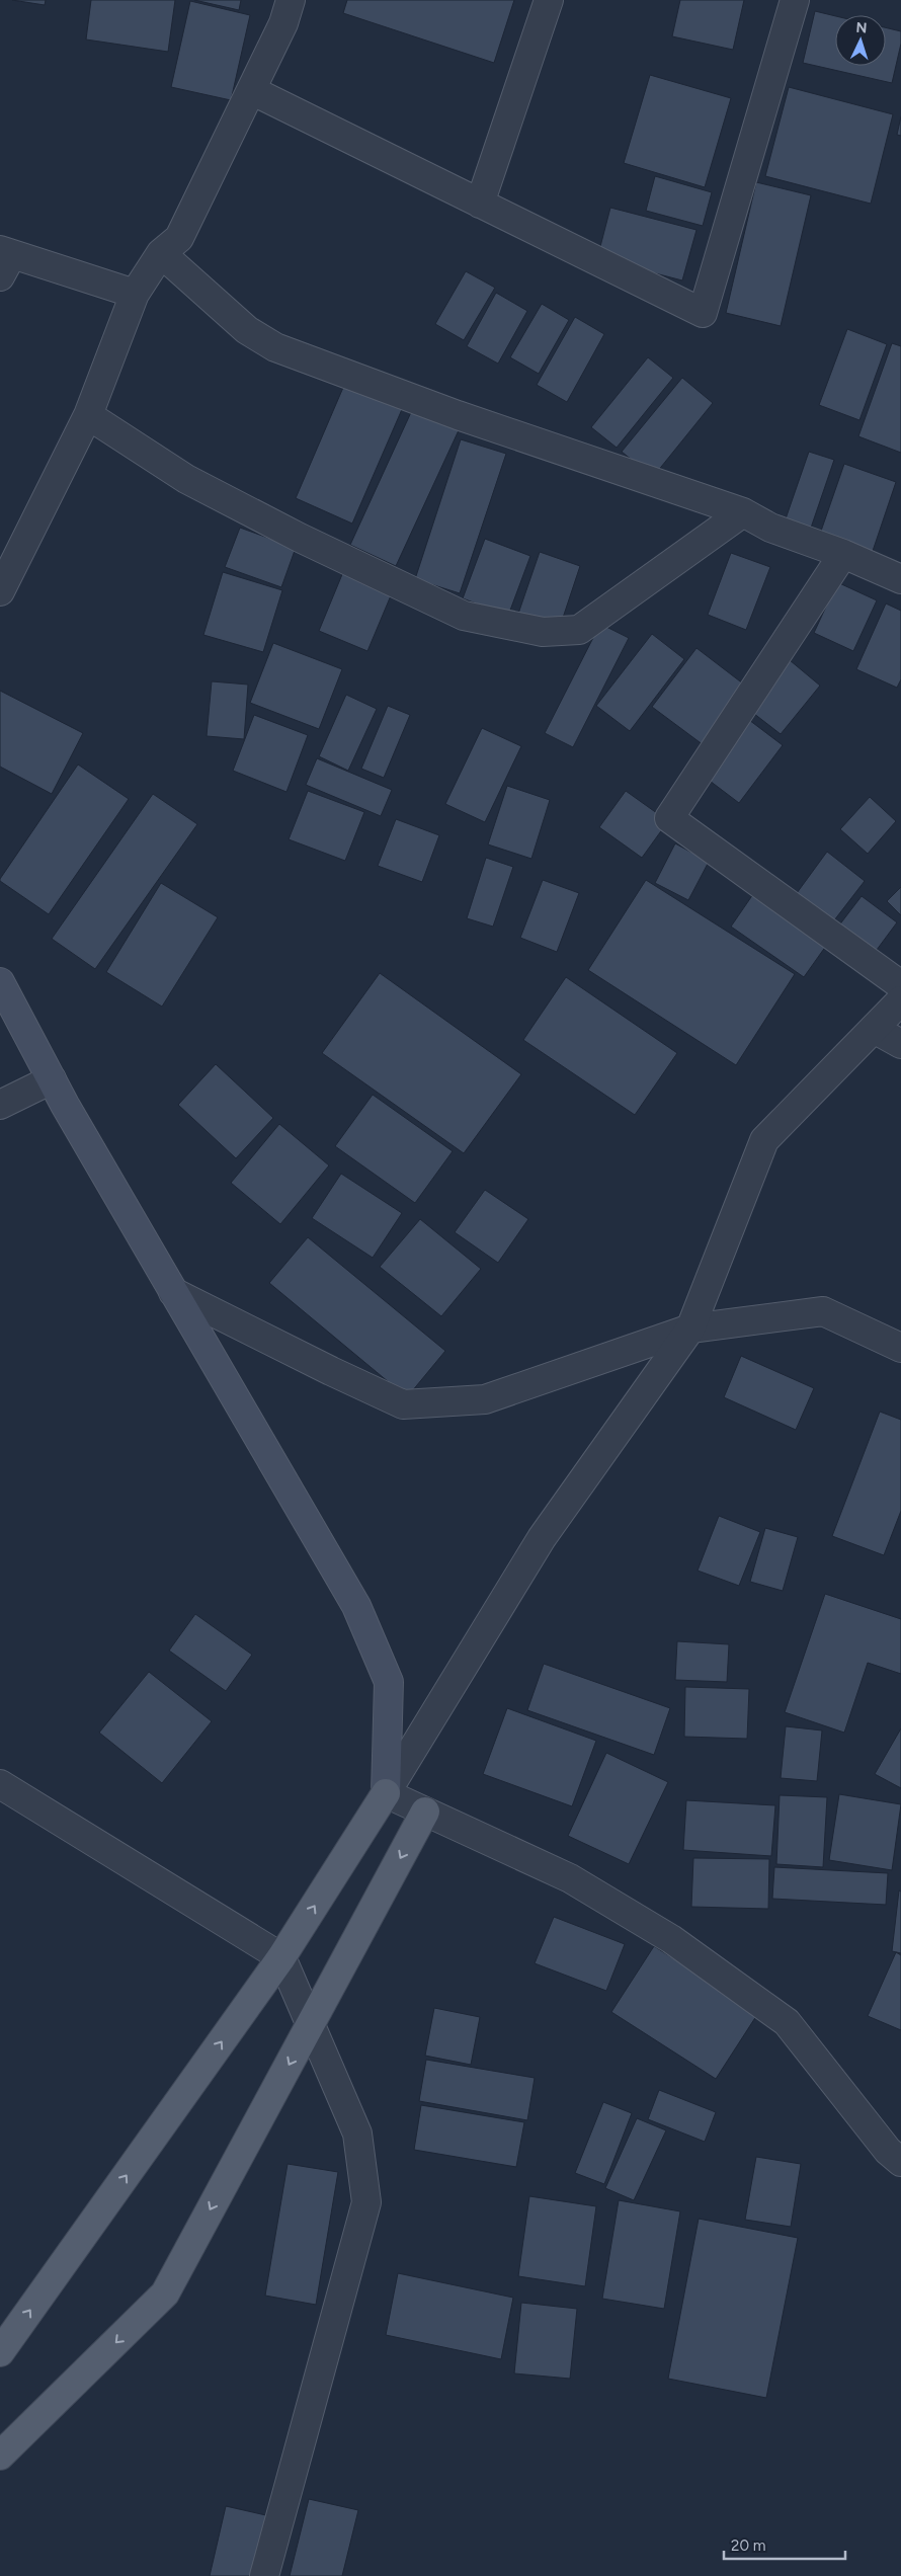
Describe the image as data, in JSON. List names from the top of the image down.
{
  "scale_bar": "20 m",
  "north": "top"
}
